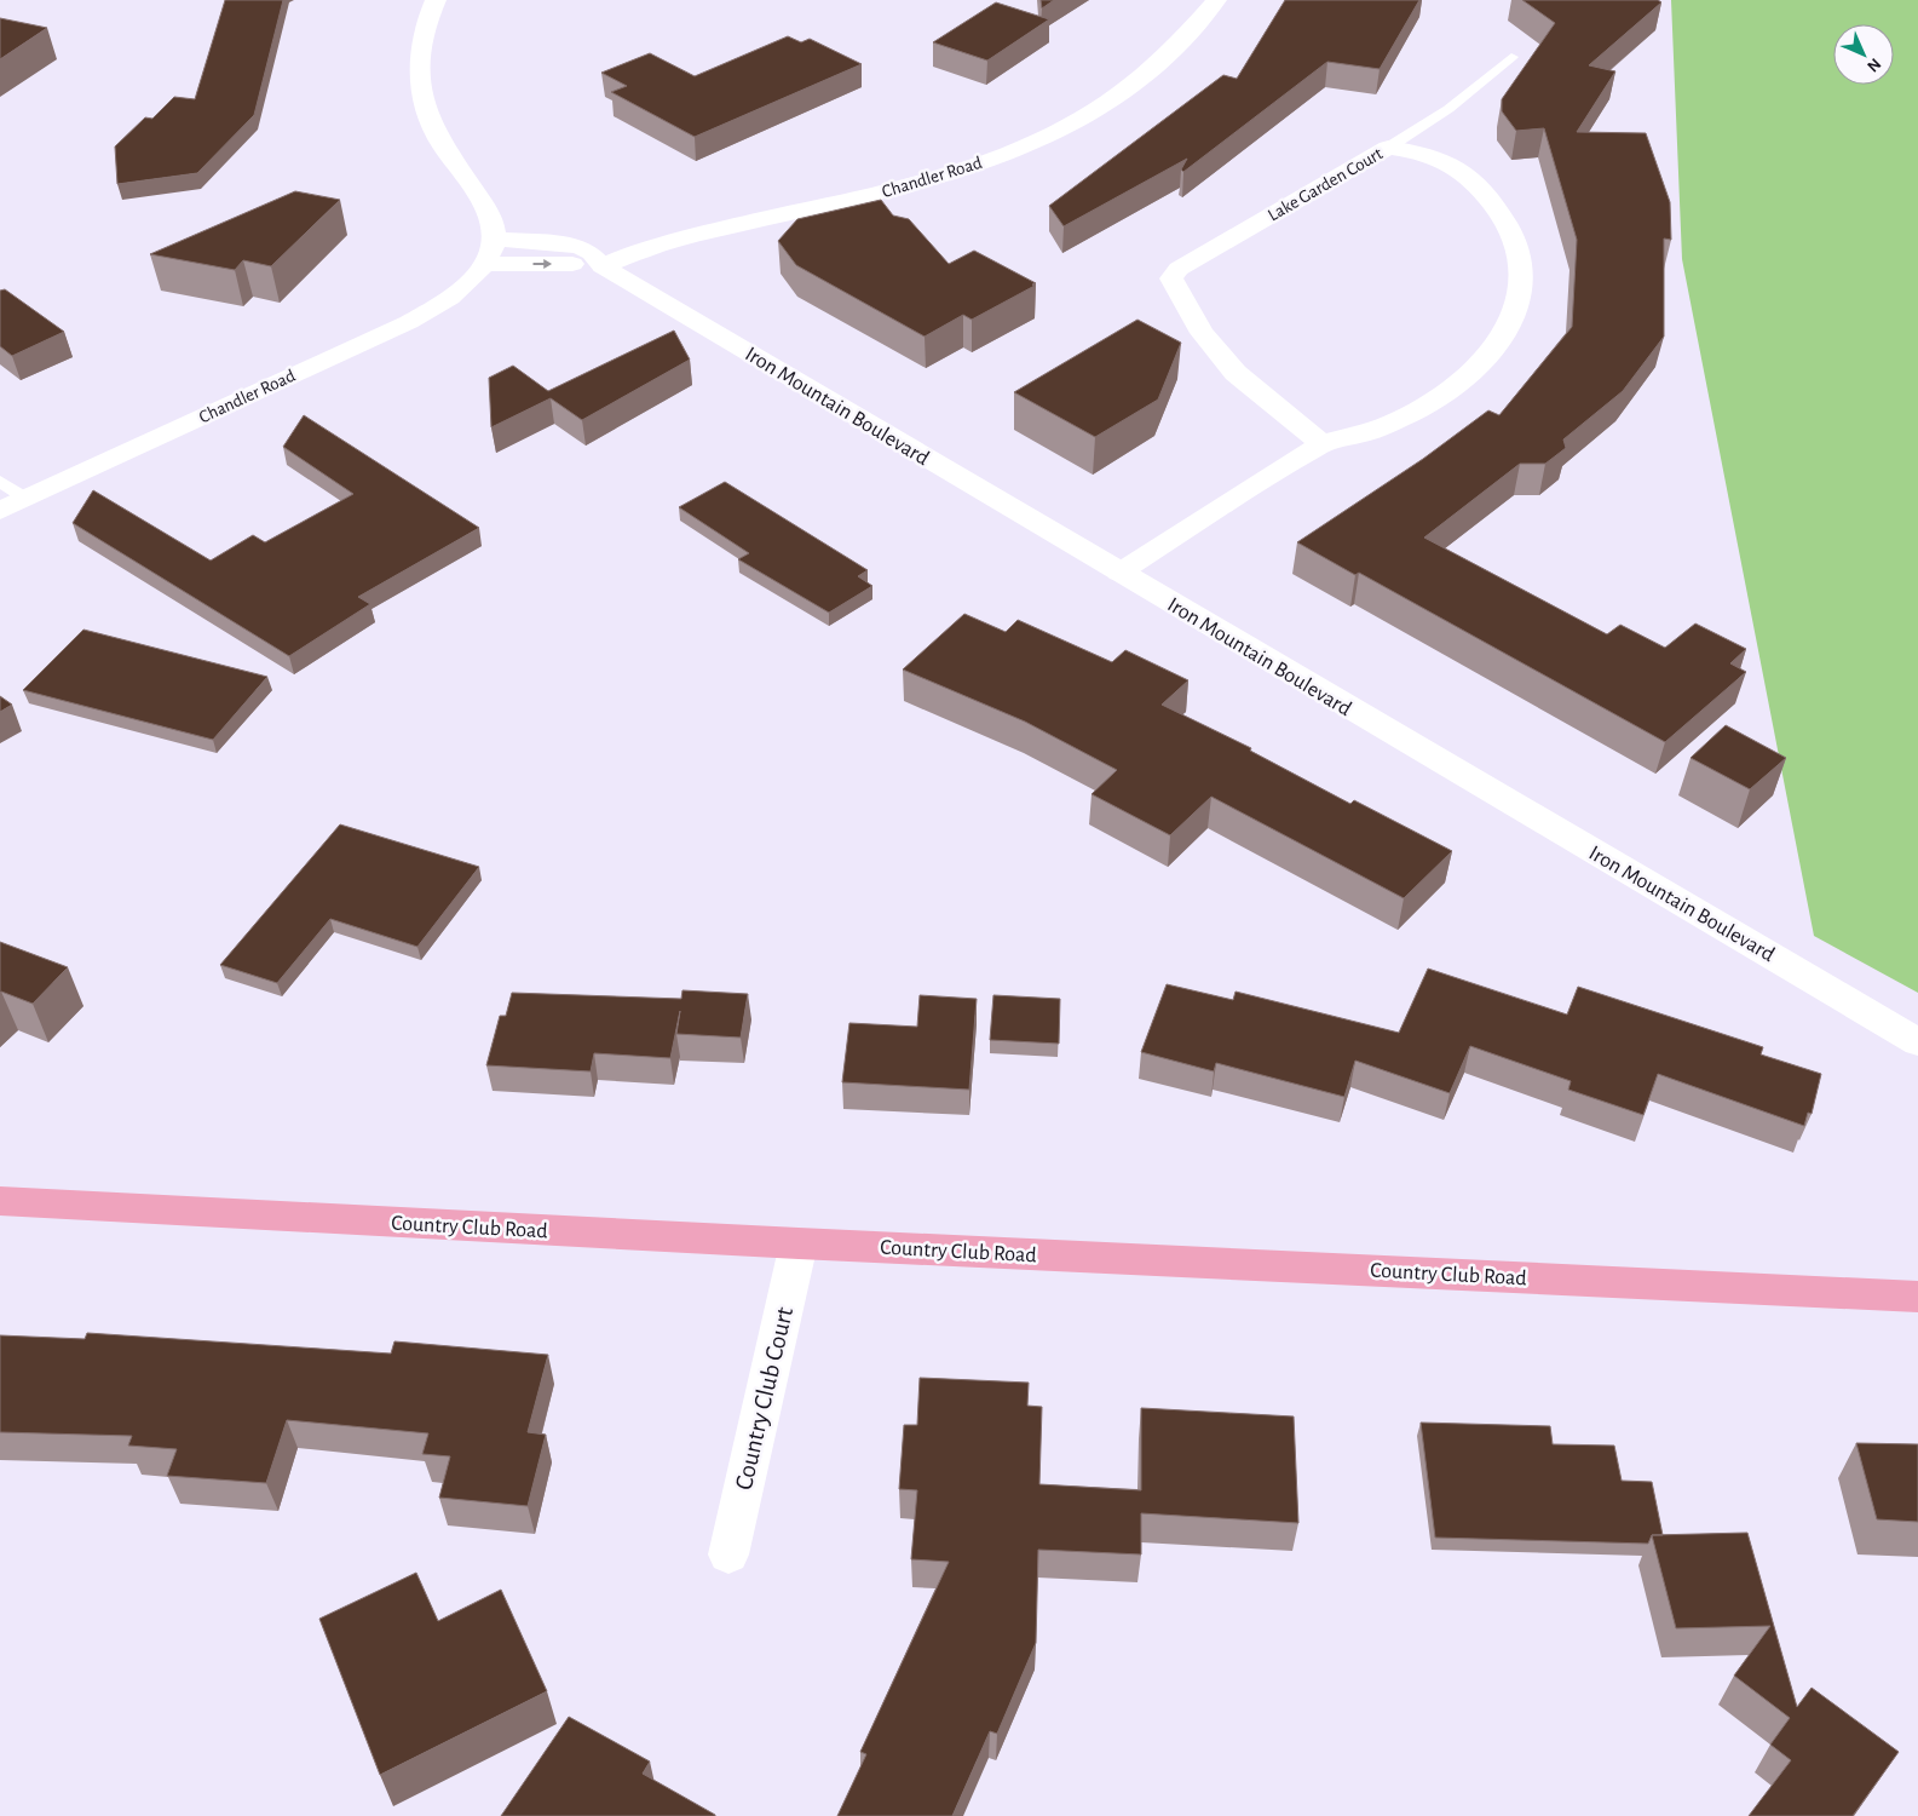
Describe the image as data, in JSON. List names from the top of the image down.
{
  "streets": {
    "main road": ["Country Club Road"],
    "street": [
      "Chandler Road",
      "Lake Garden Court",
      "Iron Mountain Boulevard",
      "Country Club Court"
    ]
  },
  "crossings": [
    ["Chandler Road", "Iron Mountain Boulevard"],
    ["Lake Garden Court", "Iron Mountain Boulevard"],
    ["Country Club Road", "Country Club Court"]
  ],
  "north": "bottom right"
}
